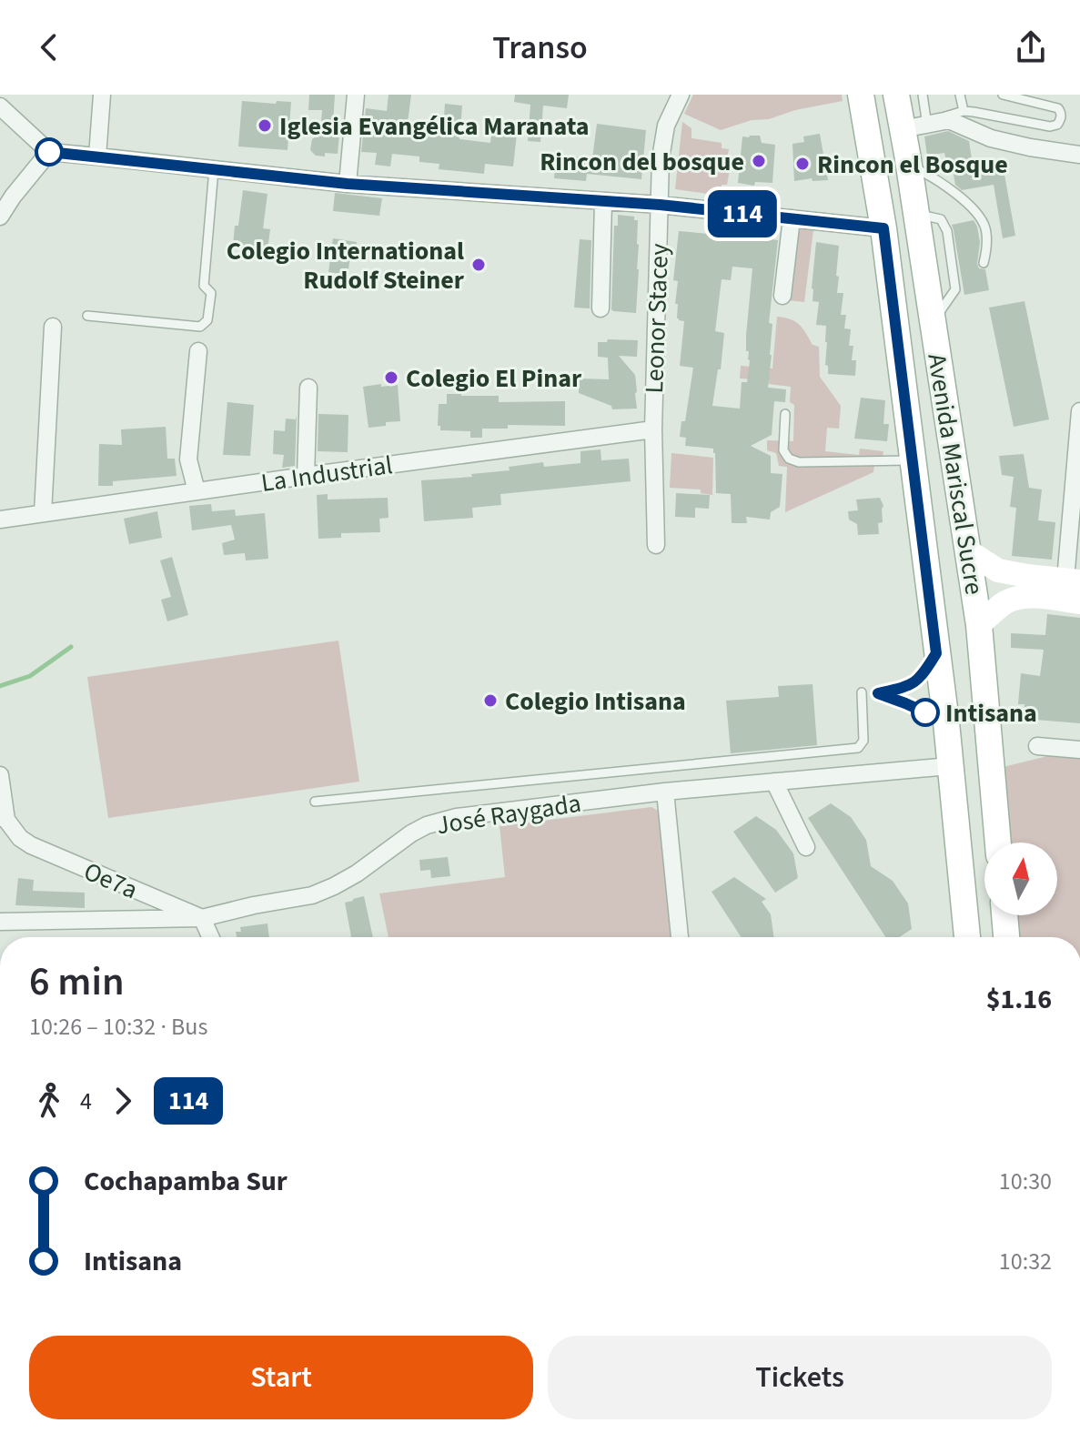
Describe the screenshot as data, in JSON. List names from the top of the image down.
{
  "streets": {
    "main road": ["Avenida Mariscal Sucre"],
    "street": [
      "Leonor Stacey",
      "La Industrial",
      "José Raygada",
      "Oe7a"
    ]
  },
  "crossings": [
    ["Leonor Stacey", "La Industrial"],
    ["Avenida Mariscal Sucre", "José Raygada"],
    ["José Raygada", "Oe7a"]
  ],
  "places": [
    "Iglesia Evangélica Maranata",
    "Rincon del bosque",
    "Rincon el Bosque",
    "Colegio International Rudolf Steiner",
    "Colegio El Pinar",
    "Colegio Intisana",
    "Intisana"
  ],
  "lines": ["bus line 114"],
  "north": "top",
  "page": {
    "header": "Transo",
    "on_map": "114",
    "heading": ["6 min", "10:26 – 10:32 · Bus", "$1.16"],
    "legs": ["4", "114"],
    "list": [
      {
        "name": "Cochapamba Sur",
        "value": "10:30"
      },
      {
        "name": "Intisana",
        "value": "10:32"
      }
    ],
    "buttons": ["Start", "Tickets"]
  }
}
